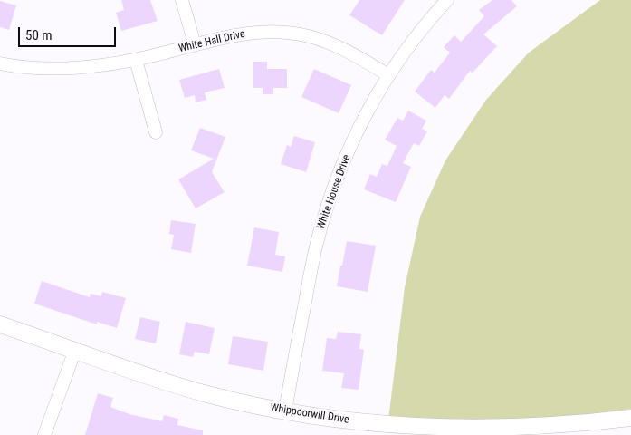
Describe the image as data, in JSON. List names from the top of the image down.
{
  "streets": {
    "street": ["White Hall Drive", "White House Drive", "Whippoorwill Drive"]
  },
  "crossings": [
    ["White Hall Drive", "White House Drive"],
    ["White House Drive", "Whippoorwill Drive"]
  ],
  "scale_bar": "50 m"
}
